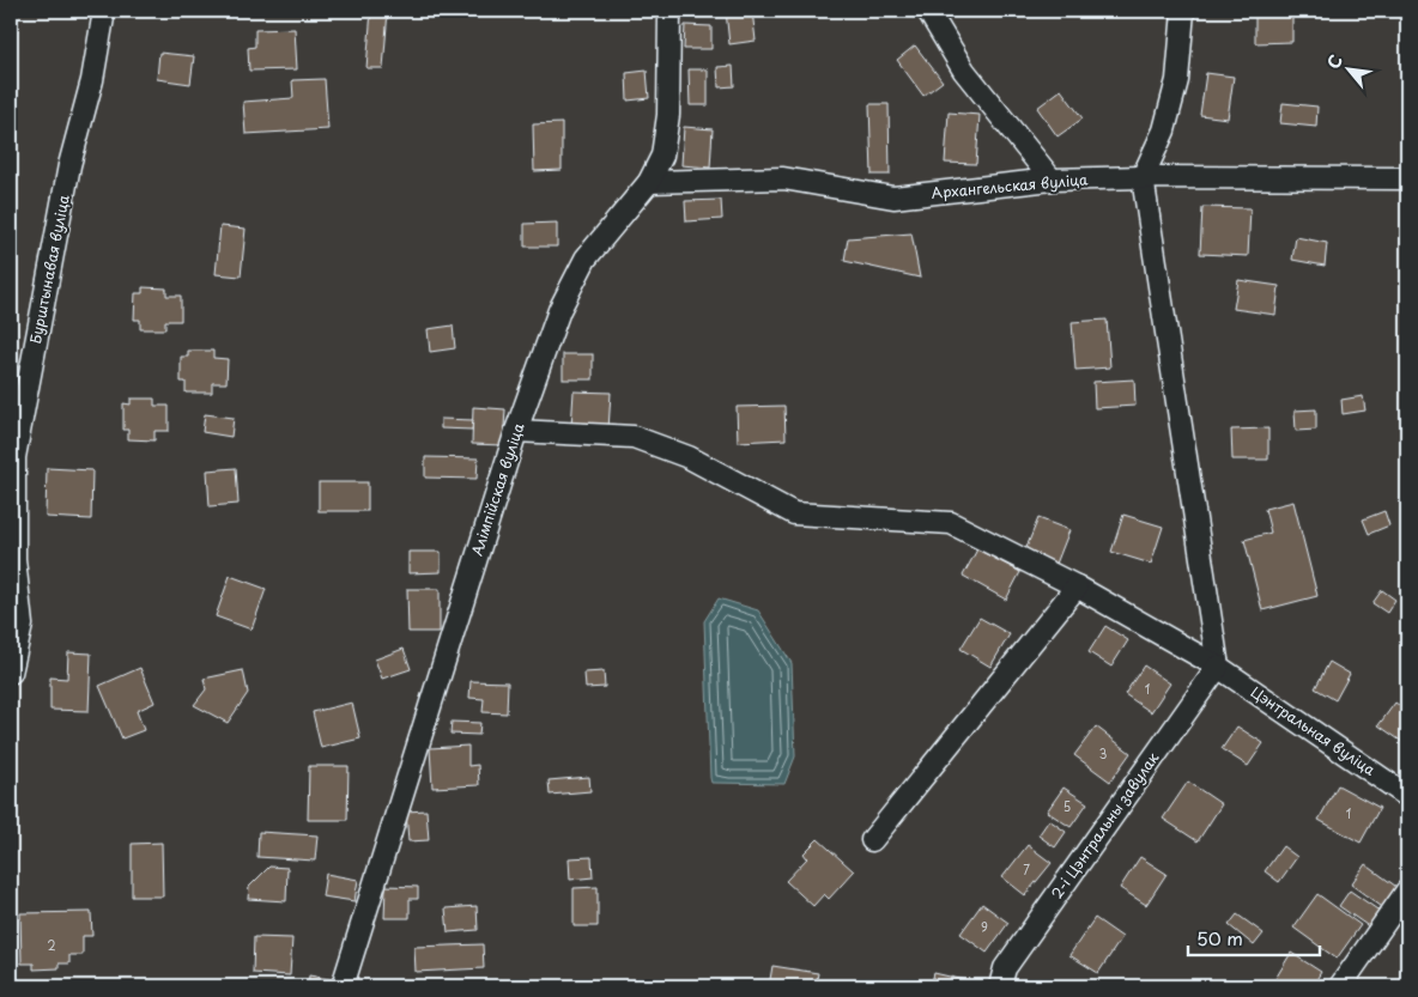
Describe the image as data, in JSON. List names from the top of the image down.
{
  "streets": {
    "street": [
      "Архангельская вуліца",
      "Бурштынавая вуліца",
      "Алімпійская вуліца",
      "Цэнтральная вуліца",
      "2-і Цэнтральны завулак"
    ]
  },
  "crossings": [
    ["Архангельская вуліца", "Алімпійская вуліца"],
    ["Алімпійская вуліца", "Цэнтральная вуліца"],
    ["Цэнтральная вуліца", "2-і Цэнтральны завулак"]
  ],
  "house_numbers": [
    "1",
    "3",
    "5",
    "1",
    "7",
    "9",
    "2"
  ],
  "scale_bar": "50 m",
  "north": "top left"
}
